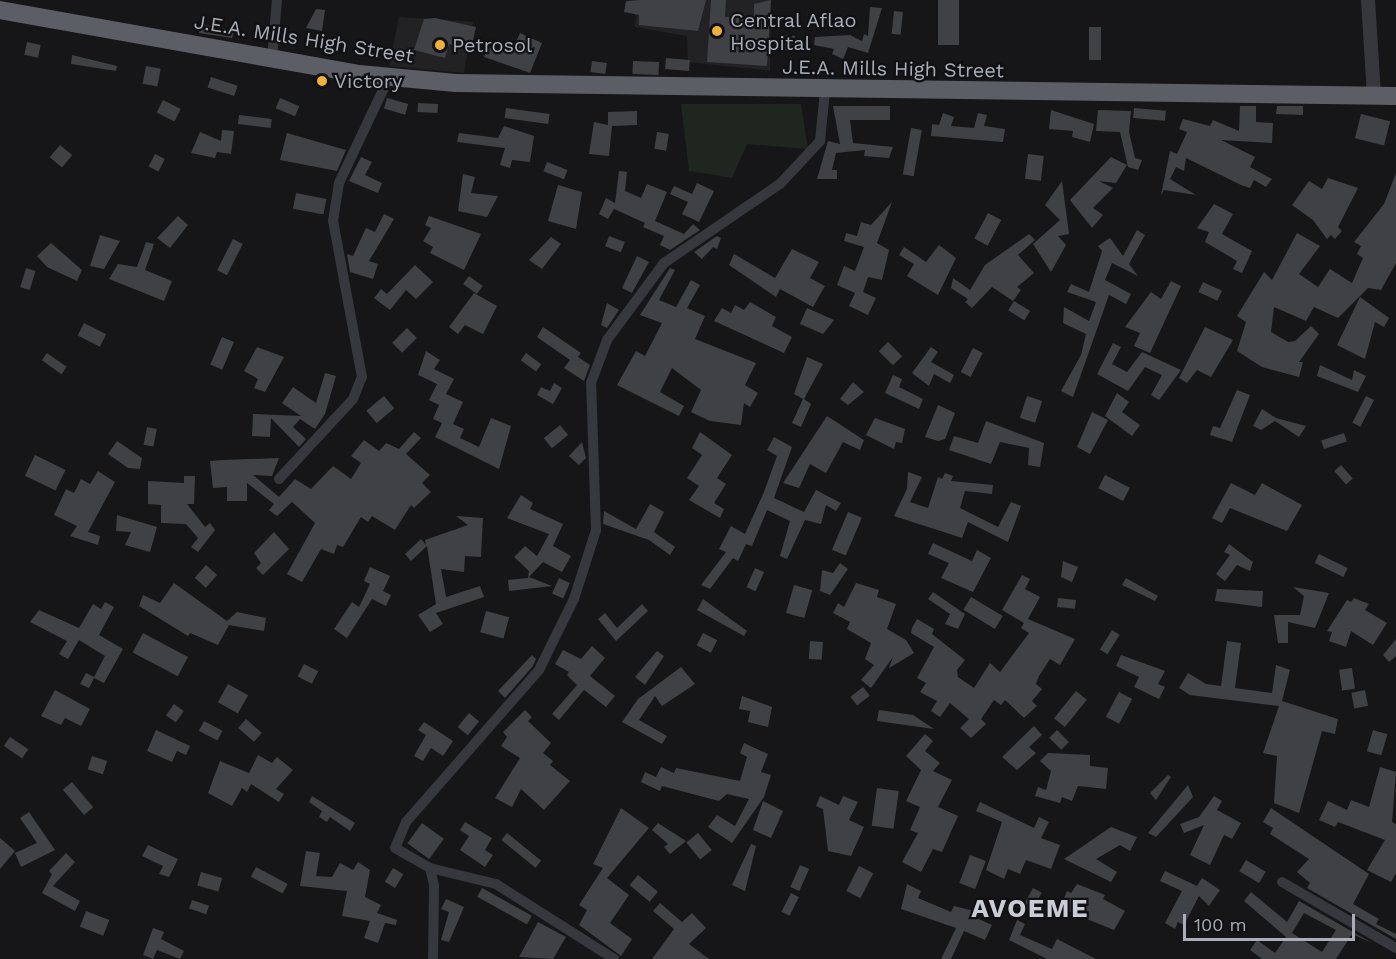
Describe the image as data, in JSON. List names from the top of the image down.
{
  "streets": {
    "highway": ["J.E.A. Mills High Street"]
  },
  "districts": ["AVOEME"],
  "places": ["Central Aflao Hospital", "Petrosol", "Victory"],
  "scale_bar": "100 m"
}
